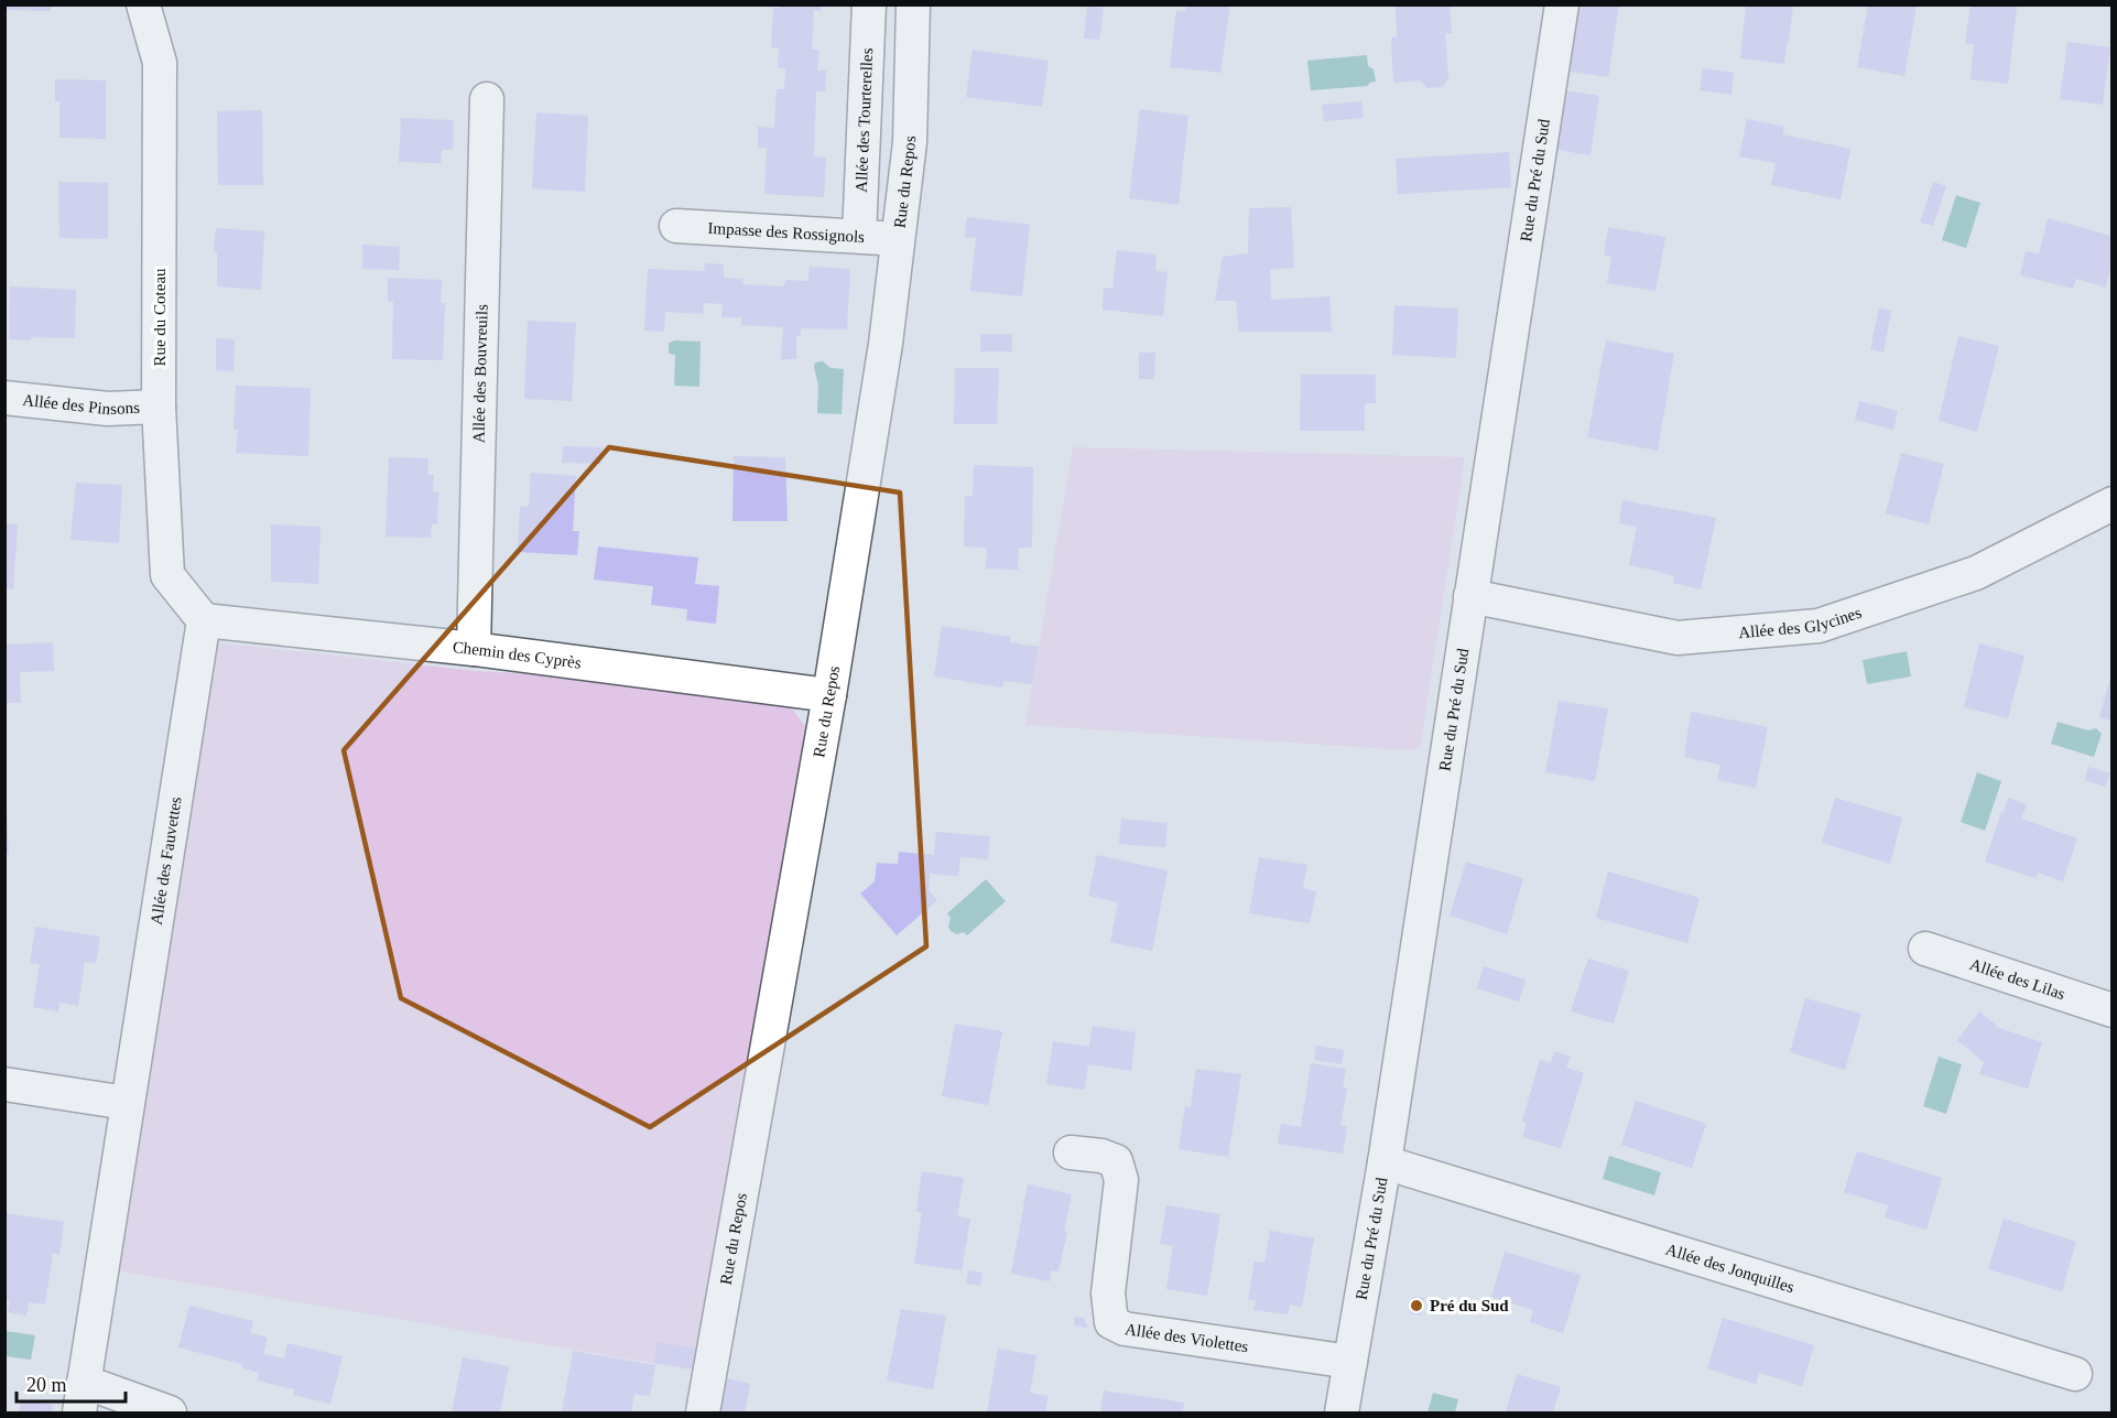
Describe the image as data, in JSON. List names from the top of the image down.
{
  "streets": {
    "street": [
      "Allée des Tourterelles",
      "Rue du Pré du Sud",
      "Rue du Repos",
      "Impasse des Rossignols",
      "Rue du Coteau",
      "Allée des Bouvreuils",
      "Allée des Pinsons",
      "Allée des Glycines",
      "Chemin des Cyprès",
      "Allée des Fauvettes",
      "Allée des Lilas",
      "Allée des Jonquilles",
      "Allée des Violettes"
    ]
  },
  "crossings": [
    ["Allée des Tourterelles", "Impasse des Rossignols"],
    ["Rue du Pré du Sud", "Allée des Glycines"],
    ["Rue du Pré du Sud", "Allée des Jonquilles"],
    ["Rue du Pré du Sud", "Allée des Violettes"],
    ["Rue du Repos", "Impasse des Rossignols"],
    ["Rue du Repos", "Chemin des Cyprès"],
    ["Rue du Coteau", "Allée des Pinsons"],
    ["Rue du Coteau", "Chemin des Cyprès"],
    ["Rue du Coteau", "Allée des Fauvettes"],
    ["Allée des Bouvreuils", "Chemin des Cyprès"],
    ["Chemin des Cyprès", "Allée des Fauvettes"]
  ],
  "places": ["Pré du Sud"],
  "scale_bar": "20 m"
}
